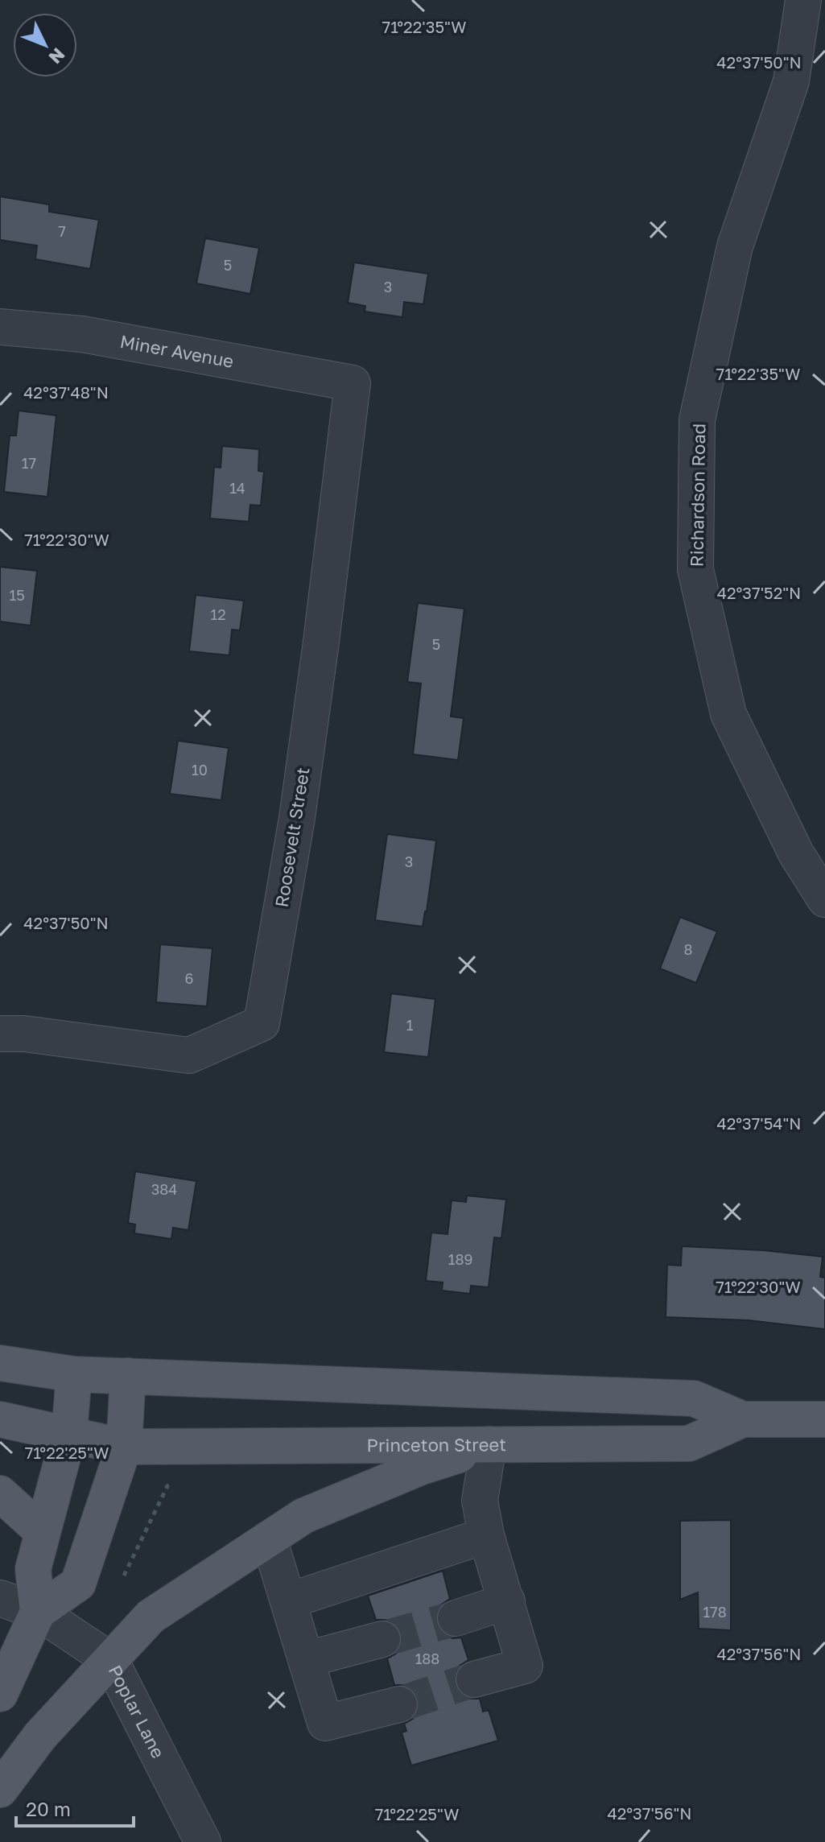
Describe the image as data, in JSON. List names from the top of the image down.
{
  "streets": {
    "main road": ["Princeton Street"],
    "street": [
      "Miner Avenue",
      "Richardson Road",
      "Roosevelt Street",
      "Poplar Lane"
    ]
  },
  "crossings": [
    ["Miner Avenue", "Roosevelt Street"]
  ],
  "house_numbers": [
    "7",
    "5",
    "3",
    "17",
    "14",
    "15",
    "12",
    "5",
    "10",
    "3",
    "8",
    "6",
    "1",
    "384",
    "189",
    "178",
    "188"
  ],
  "scale_bar": "20 m",
  "north": "bottom right",
  "coordinates": [
    "71°22'35\"W",
    "42°37'50\"N",
    "42°37'48\"N",
    "71°22'30\"W",
    "42°37'52\"N",
    "42°37'54\"N",
    "71°22'25\"W",
    "42°37'56\"N"
  ]
}
